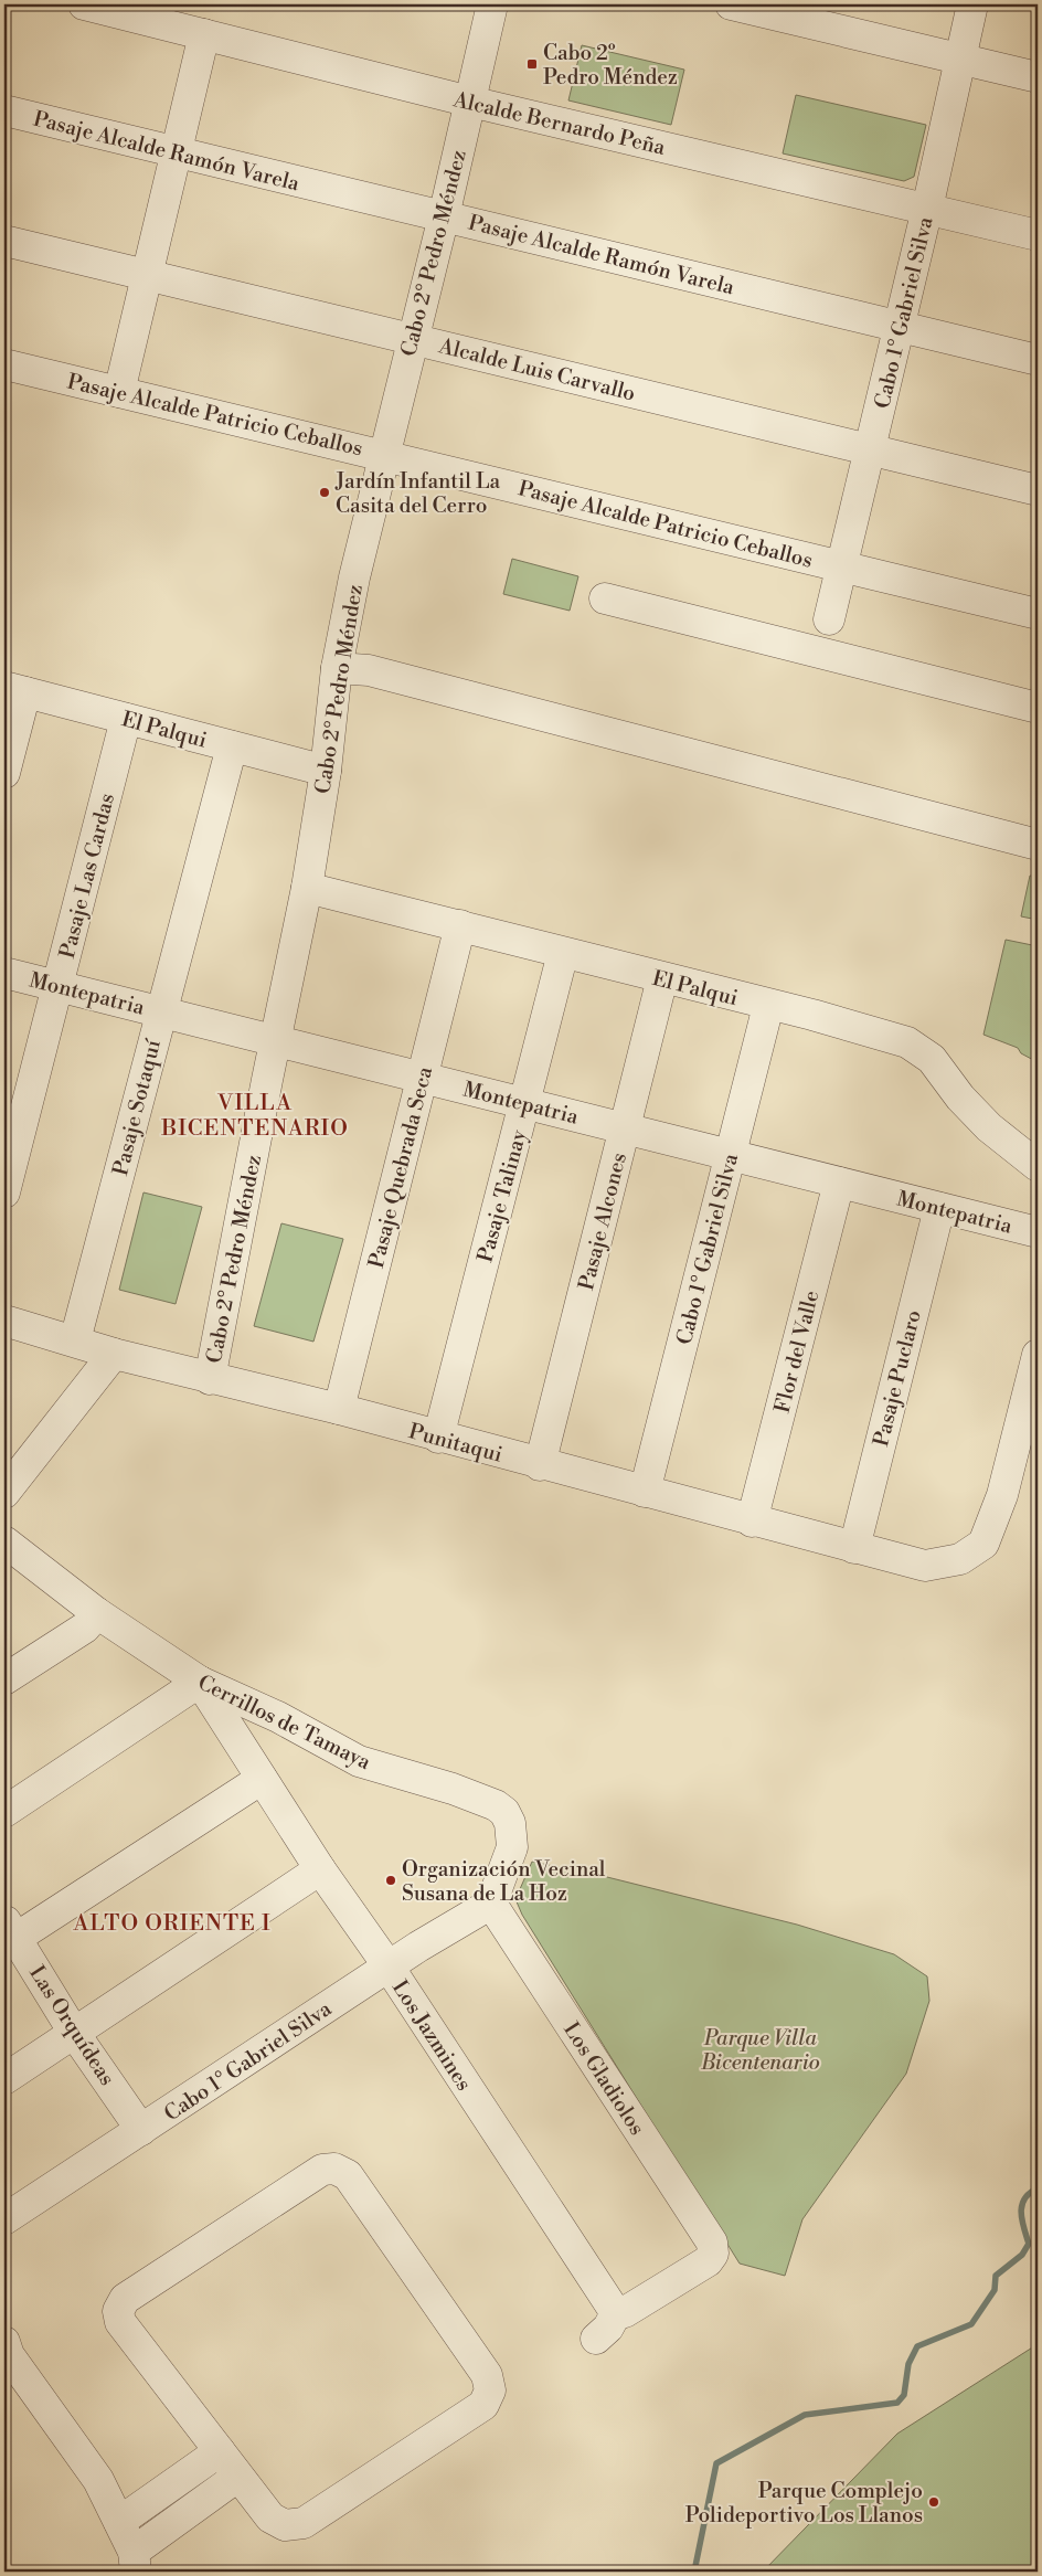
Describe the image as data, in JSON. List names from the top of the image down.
{
  "streets": {
    "street": [
      "Alcalde Bernardo Peña",
      "Pasaje Alcalde Ramón Varela",
      "Cabo 2° Pedro Méndez",
      "Cabo 1° Gabriel Silva",
      "Alcalde Luis Carvallo",
      "Pasaje Alcalde Patricio Ceballos",
      "El Palqui",
      "Pasaje Las Cardas",
      "Montepatria",
      "Pasaje Sotaquí",
      "Pasaje Quebrada Seca",
      "Pasaje Talinay",
      "Pasaje Alcones",
      "Flor del Valle",
      "Pasaje Puclaro",
      "Punitaqui",
      "Cerrillos de Tamaya",
      "Las Orquídeas",
      "Los Jazmines",
      "Los Gladiolos"
    ]
  },
  "crossings": [
    ["Alcalde Bernardo Peña", "Cabo 2° Pedro Méndez"],
    ["Alcalde Bernardo Peña", "Cabo 1° Gabriel Silva"],
    ["Pasaje Alcalde Ramón Varela", "Cabo 2° Pedro Méndez"],
    ["Pasaje Alcalde Ramón Varela", "Cabo 1° Gabriel Silva"],
    ["Cabo 2° Pedro Méndez", "Alcalde Luis Carvallo"],
    ["Cabo 2° Pedro Méndez", "Pasaje Alcalde Patricio Ceballos"],
    ["Cabo 2° Pedro Méndez", "El Palqui"],
    ["Cabo 2° Pedro Méndez", "Montepatria"],
    ["Cabo 2° Pedro Méndez", "Punitaqui"],
    ["Cabo 1° Gabriel Silva", "Alcalde Luis Carvallo"],
    ["Cabo 1° Gabriel Silva", "Pasaje Alcalde Patricio Ceballos"],
    ["Cabo 1° Gabriel Silva", "El Palqui"],
    ["Cabo 1° Gabriel Silva", "Montepatria"],
    ["Cabo 1° Gabriel Silva", "Punitaqui"],
    ["Cabo 1° Gabriel Silva", "Cerrillos de Tamaya"],
    ["Cabo 1° Gabriel Silva", "Las Orquídeas"],
    ["Cabo 1° Gabriel Silva", "Los Jazmines"],
    ["Cabo 1° Gabriel Silva", "Los Gladiolos"],
    ["El Palqui", "Pasaje Las Cardas"],
    ["El Palqui", "Pasaje Sotaquí"],
    ["El Palqui", "Pasaje Quebrada Seca"],
    ["El Palqui", "Pasaje Talinay"],
    ["El Palqui", "Pasaje Alcones"],
    ["Pasaje Las Cardas", "Montepatria"],
    ["Montepatria", "Pasaje Sotaquí"],
    ["Montepatria", "Pasaje Quebrada Seca"],
    ["Montepatria", "Pasaje Talinay"],
    ["Montepatria", "Pasaje Alcones"],
    ["Montepatria", "Flor del Valle"],
    ["Montepatria", "Pasaje Puclaro"],
    ["Pasaje Sotaquí", "Punitaqui"],
    ["Pasaje Quebrada Seca", "Punitaqui"],
    ["Pasaje Talinay", "Punitaqui"],
    ["Pasaje Alcones", "Punitaqui"],
    ["Flor del Valle", "Punitaqui"],
    ["Pasaje Puclaro", "Punitaqui"],
    ["Cerrillos de Tamaya", "Los Jazmines"],
    ["Cerrillos de Tamaya", "Los Gladiolos"],
    ["Los Jazmines", "Los Gladiolos"]
  ],
  "districts": ["VILLA BICENTENARIO", "ALTO ORIENTE I"],
  "parks": ["Parque Villa Bicentenario"],
  "places": {
    "transit": ["Cabo 2º Pedro Méndez"],
    "other": ["Jardín Infantil La Casita del Cerro", "Organización Vecinal Susana de La Hoz", "Parque Complejo Polideportivo Los Llanos"]
  }
}
